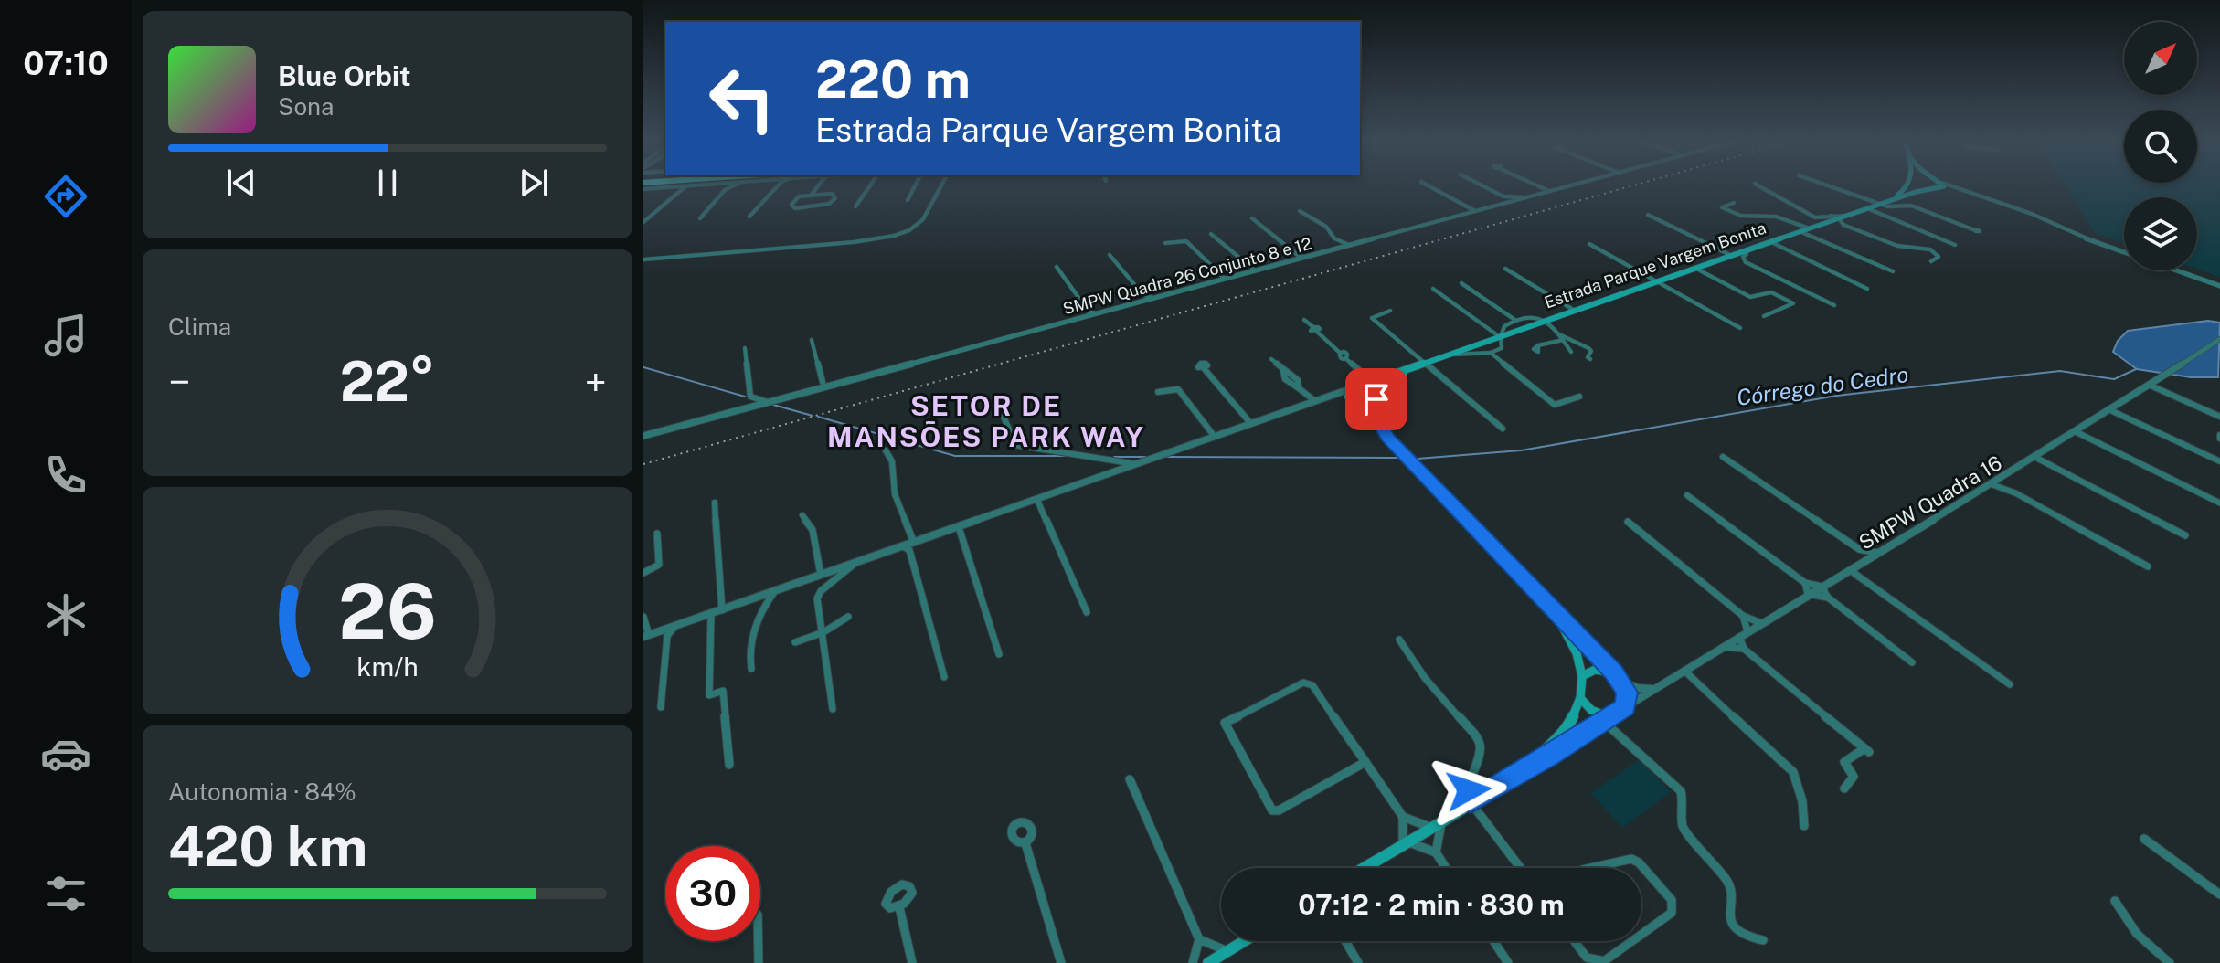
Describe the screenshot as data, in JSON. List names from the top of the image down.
{
  "streets": {
    "main road": ["Estrada Parque Vargem Bonita"],
    "street": ["SMPW Quadra 26 Conjunto 8 e 12", "SMPW Quadra 16"]
  },
  "districts": ["SETOR DE MANSÕES PARK WAY"],
  "water": ["Córrego do Cedro"],
  "north": "top right",
  "page": {
    "tabs": "07:10",
    "turn": ["220 m", "Estrada Parque Vargem Bonita"],
    "song": ["Blue Orbit", "Sona"],
    "tile": [
      "Clima",
      ["Autonomia · 84%", "420 km"]
    ],
    "heat": ["−", "22°", "+"],
    "limit": "30",
    "trip": "07:12 · 2 min · 830 m",
    "gauge": ["26", "km/h"]
  }
}
